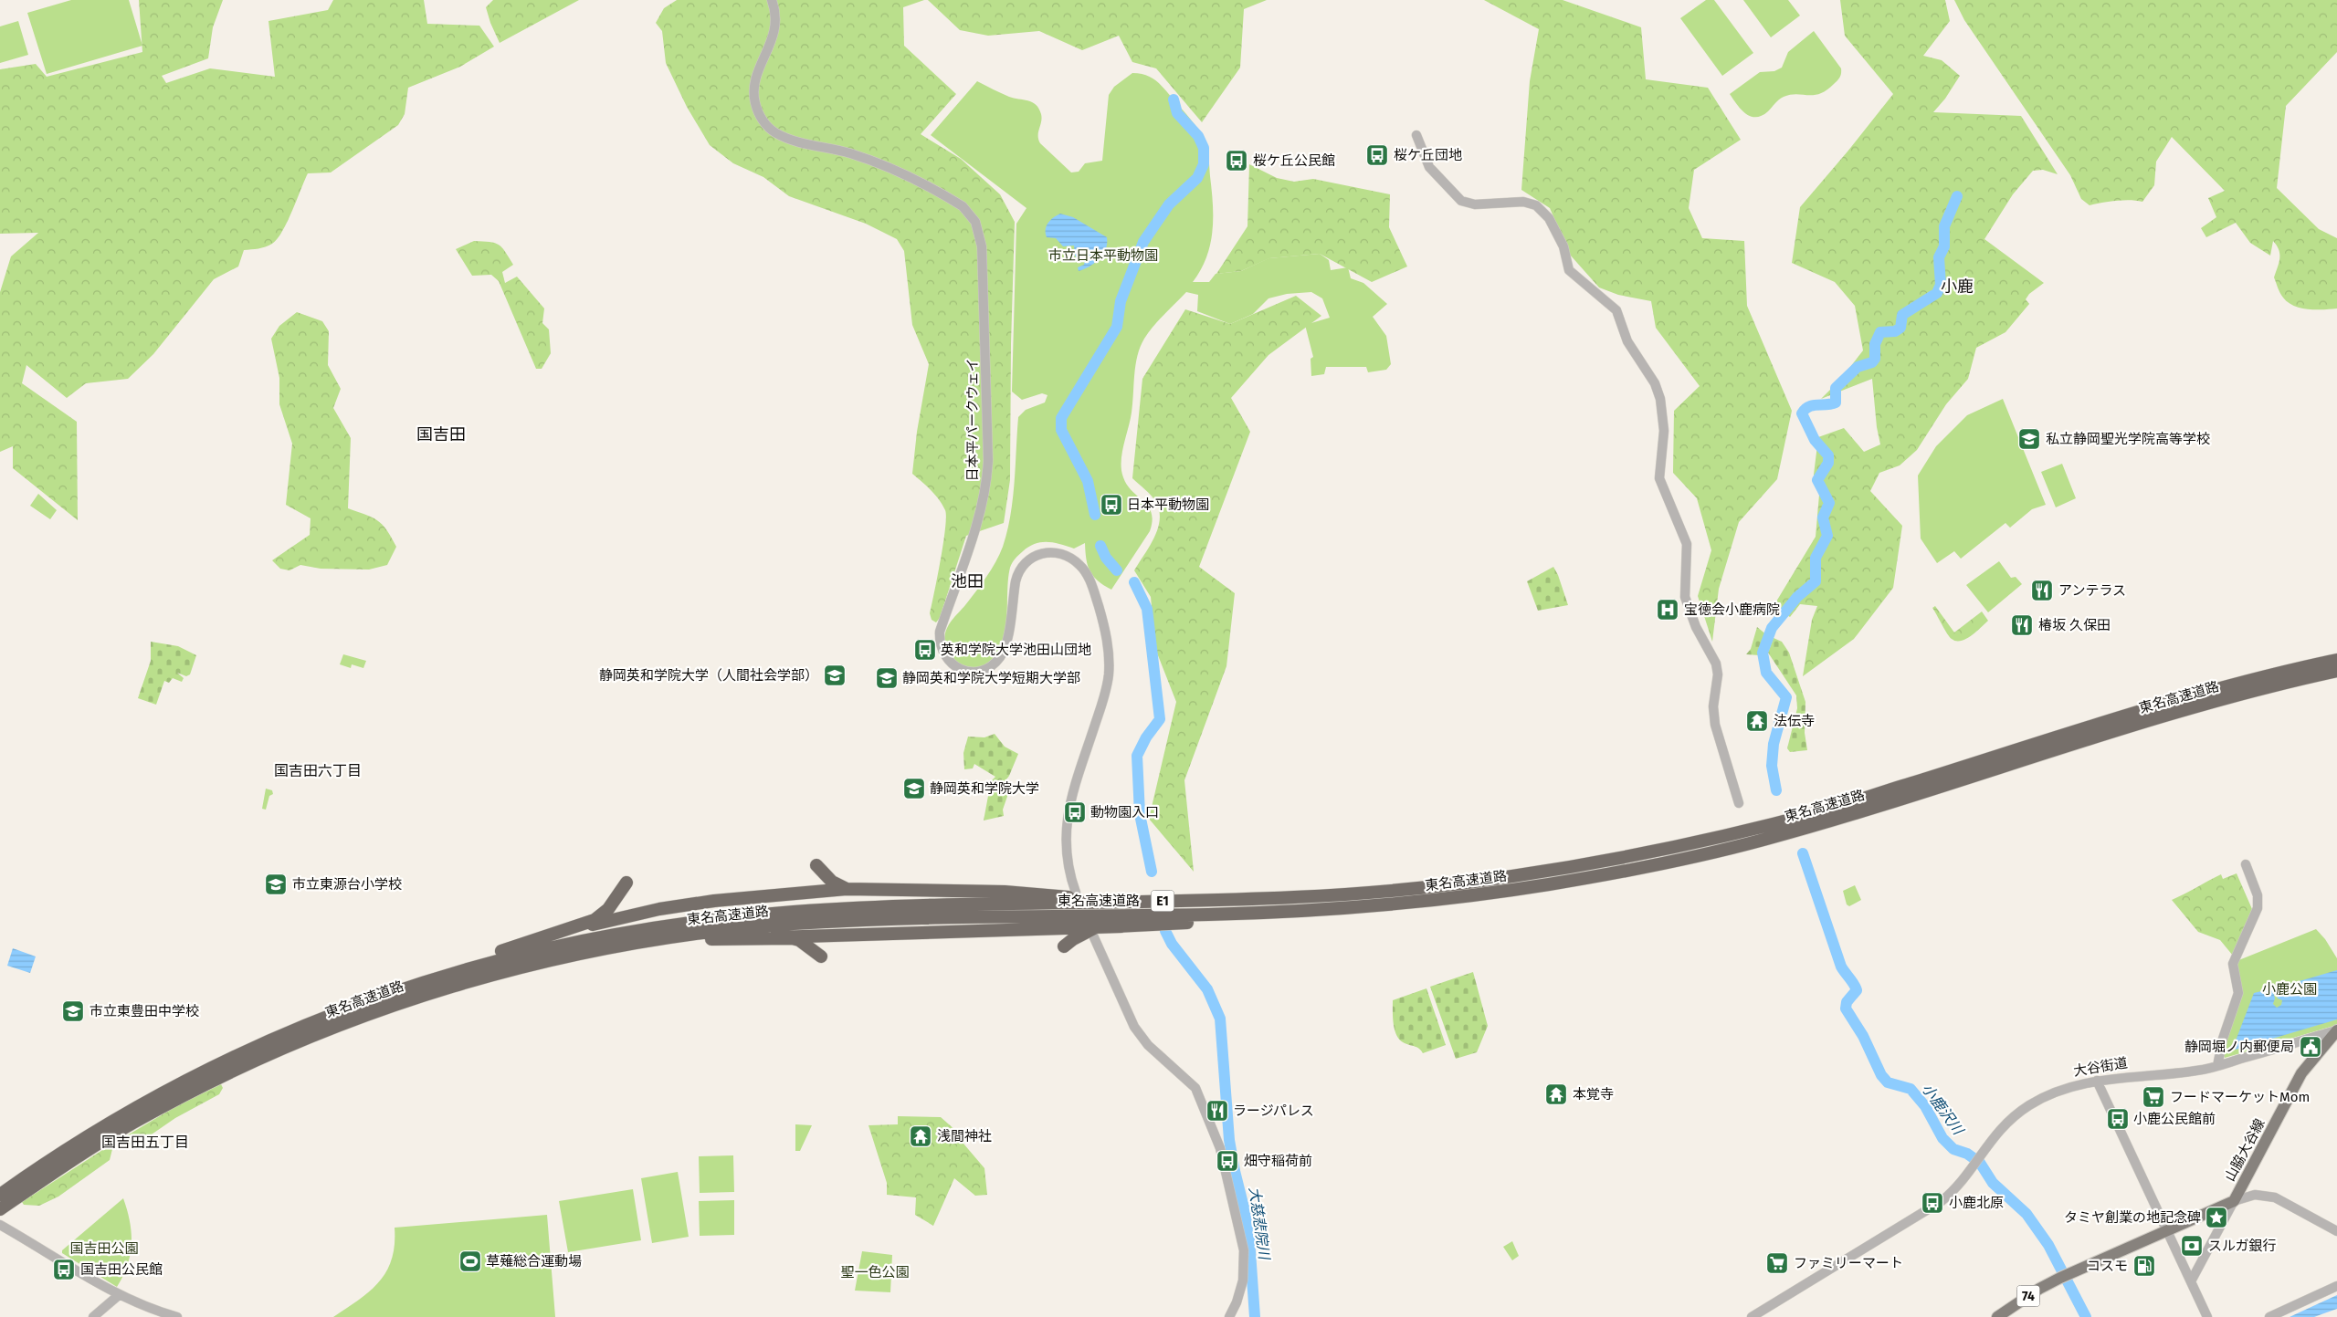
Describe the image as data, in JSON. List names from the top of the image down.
{
  "streets": {
    "highway": ["東名高速道路", "E1"],
    "main road": ["山脇大谷線", "74"],
    "street": ["日本平パークウェイ", "大谷街道"]
  },
  "crossings": [
    ["大谷街道", "山脇大谷線"]
  ],
  "districts": [
    "小鹿",
    "国吉田",
    "池田",
    "国吉田六丁目",
    "国吉田五丁目"
  ],
  "water": ["小鹿沢川", "大慈悲院川"],
  "parks": [
    "市立日本平動物園",
    "小鹿公園",
    "国吉田公園",
    "聖一色公園"
  ],
  "places": {
    "bus stop": [
      "桜ケ丘団地",
      "桜ケ丘公民館",
      "日本平動物園",
      "英和学院大学池田山団地",
      "動物園入口",
      "小鹿公民館前",
      "畑守稲荷前",
      "小鹿北原",
      "国吉田公民館"
    ],
    "school or university": [
      "私立静岡聖光学院高等学校",
      "静岡英和学院大学（人間社会学部）",
      "静岡英和学院大学短期大学部",
      "静岡英和学院大学",
      "市立東源台小学校",
      "市立東豊田中学校"
    ],
    "restaurant": ["アンテラス", "椿坂 久保田", "ラージパレス"],
    "hospital": ["宝徳会小鹿病院"],
    "temple": ["法伝寺", "本覚寺", "浅間神社"],
    "public building": ["静岡堀ノ内郵便局"],
    "supermarket": ["フードマーケットMom", "ファミリーマート"],
    "place": ["タミヤ創業の地記念碑"],
    "bank": ["スルガ銀行"],
    "sports": ["草薙総合運動場"],
    "fuel station": ["コスモ"]
  }
}
